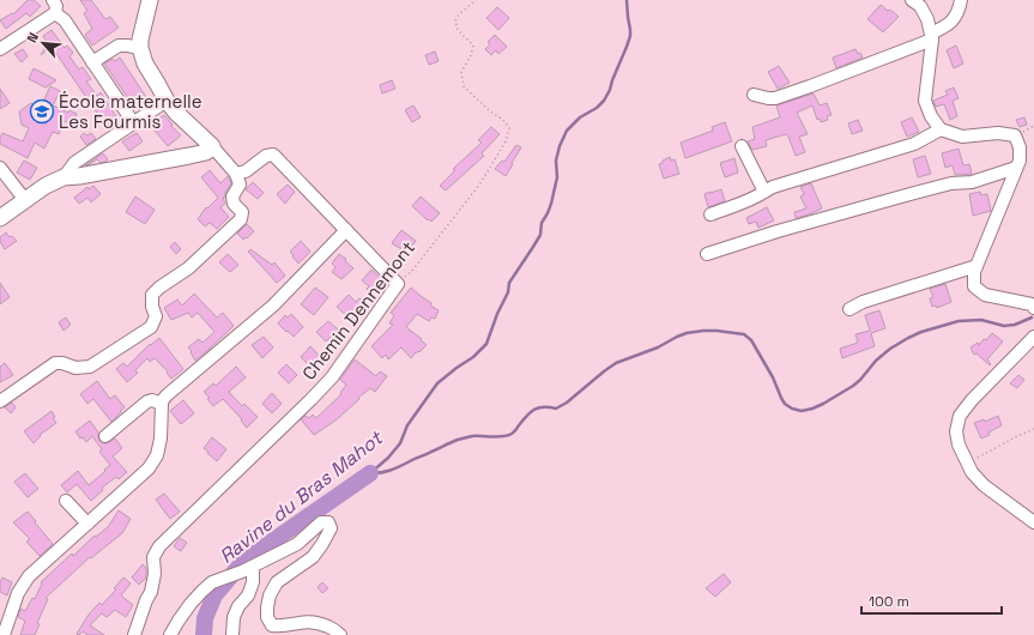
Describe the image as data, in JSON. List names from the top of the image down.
{
  "streets": {
    "street": ["Chemin Dennemont"]
  },
  "water": ["Ravine du Bras Mahot"],
  "places": {
    "school or university": ["École maternelle Les Fourmis"]
  },
  "scale_bar": "100 m",
  "north": "top left"
}
